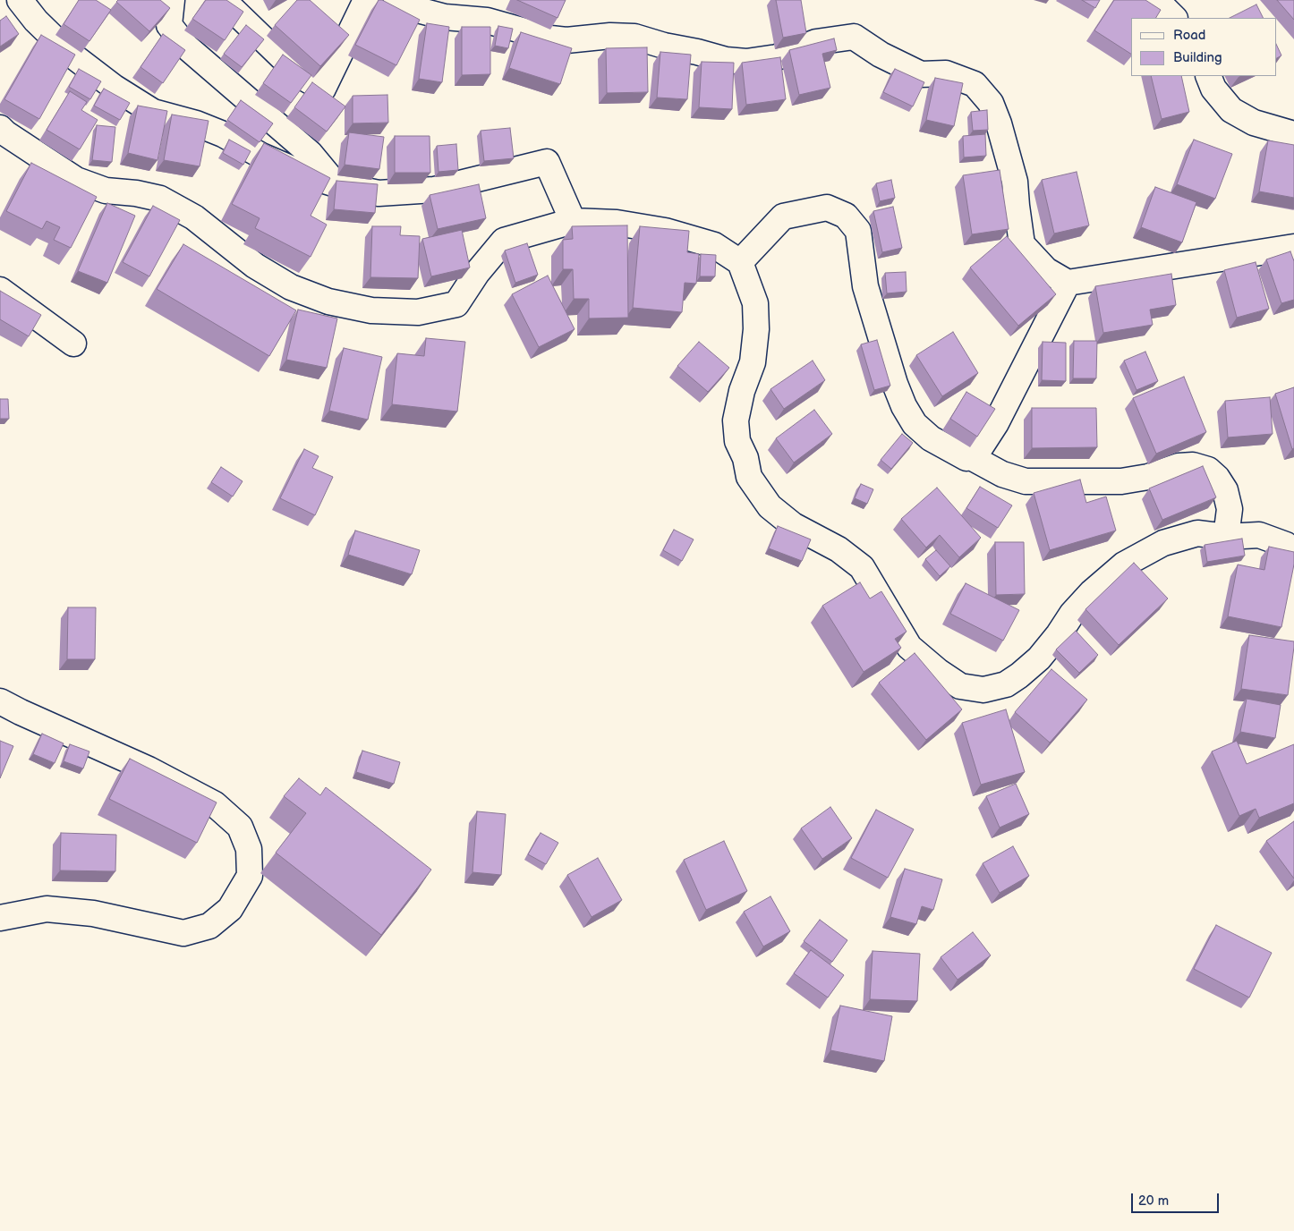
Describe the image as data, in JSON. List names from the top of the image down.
{
  "legend": ["Road", "Building"],
  "scale_bar": "20 m"
}
